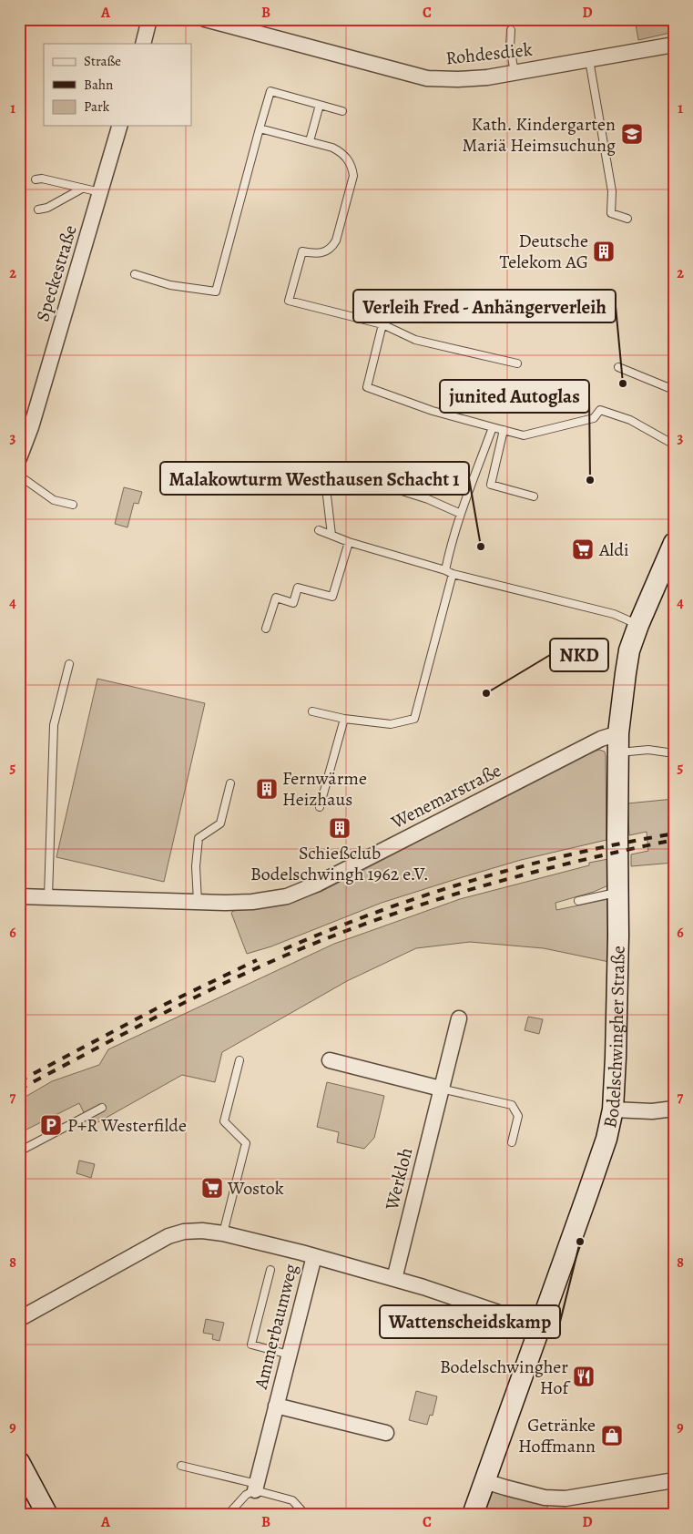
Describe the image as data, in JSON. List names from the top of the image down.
{
  "streets": {
    "street": [
      "Rohdesdiek",
      "Speckestraße",
      "Wenemarstraße",
      "Bodelschwingher Straße",
      "Werkloh",
      "Ammerbaumweg"
    ]
  },
  "crossings": [
    ["Wenemarstraße", "Bodelschwingher Straße"]
  ],
  "places": {
    "school or university": ["Kath. Kindergarten Mariä Heimsuchung"],
    "building": ["Deutsche Telekom AG", "Fernwärme Heizhaus", "Schießclub Bodelschwingh 1962 e.V."],
    "other": [
      "Verleih Fred - Anhängerverleih",
      "junited Autoglas",
      "Malakowturm Westhausen Schacht 1",
      "NKD",
      "Wattenscheidskamp"
    ],
    "supermarket": ["Aldi", "Wostok"],
    "parking": ["P+R Westerfilde"],
    "restaurant": ["Bodelschwingher Hof"],
    "shop": ["Getränke Hoffmann"]
  },
  "legend": ["Straße", "Bahn", "Park"],
  "grid": {
    "columns": [
      "A",
      "B",
      "C",
      "D"
    ],
    "rows": [
      "1",
      "2",
      "3",
      "4",
      "5",
      "6",
      "7",
      "8",
      "9"
    ]
  }
}
